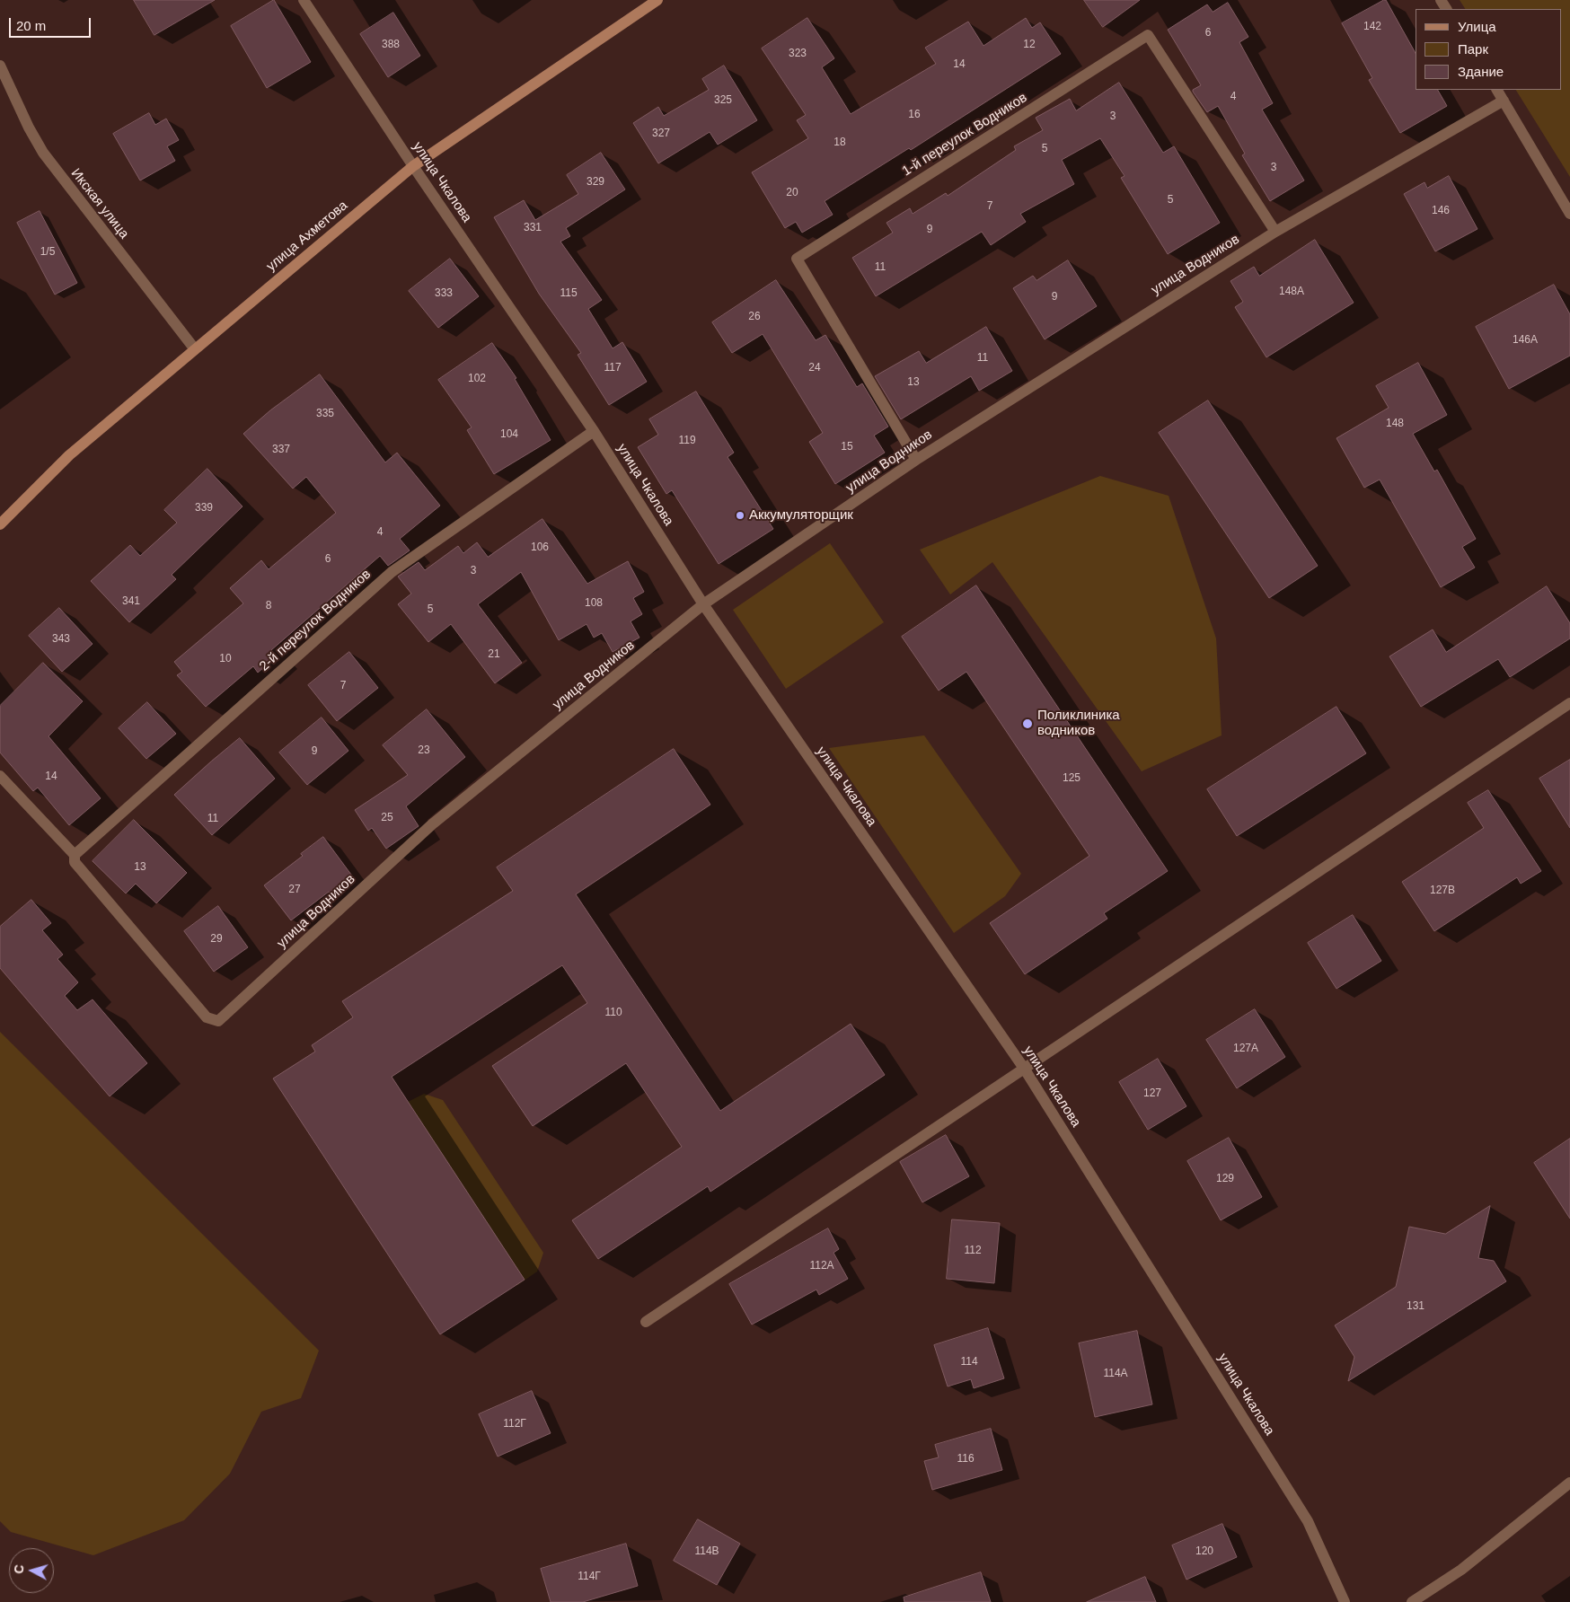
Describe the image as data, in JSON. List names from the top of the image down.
{
  "streets": {
    "main road": ["улица Ахметова"],
    "street": [
      "1-й переулок Водников",
      "улица Чкалова",
      "Икская улица",
      "улица Водников",
      "2-й переулок Водников"
    ]
  },
  "crossings": [
    ["1-й переулок Водников", "улица Водников"],
    ["улица Чкалова", "улица Ахметова"],
    ["улица Чкалова", "улица Водников"],
    ["улица Чкалова", "2-й переулок Водников"],
    ["Икская улица", "улица Ахметова"],
    ["улица Водников", "2-й переулок Водников"]
  ],
  "places": ["Аккумуляторщик", "Поликлиника водников"],
  "house_numbers": [
    "142",
    "6",
    "388",
    "12",
    "323",
    "14",
    "4",
    "325",
    "16",
    "3",
    "327",
    "18",
    "5",
    "3",
    "329",
    "20",
    "5",
    "7",
    "146",
    "331",
    "9",
    "1/5",
    "11",
    "148А",
    "333",
    "115",
    "9",
    "26",
    "146А",
    "11",
    "117",
    "24",
    "102",
    "13",
    "335",
    "148",
    "104",
    "119",
    "15",
    "337",
    "339",
    "4",
    "106",
    "6",
    "3",
    "341",
    "108",
    "8",
    "5",
    "343",
    "21",
    "10",
    "7",
    "23",
    "9",
    "14",
    "125",
    "25",
    "11",
    "13",
    "27",
    "127В",
    "29",
    "110",
    "127А",
    "127",
    "129",
    "112",
    "112А",
    "131",
    "114",
    "114А",
    "112Г",
    "116",
    "114В",
    "120",
    "114Г"
  ],
  "legend": ["Улица", "Парк", "Здание"],
  "scale_bar": "20 m",
  "north": "left"
}
